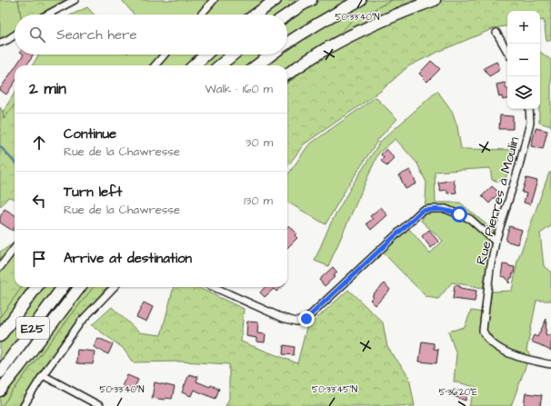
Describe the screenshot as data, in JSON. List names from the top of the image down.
{
  "streets": {
    "highway": ["E25"],
    "street": ["Rue Pierres à Moulin"]
  },
  "page": {
    "map_buttons": ["+", "−"],
    "search": "Search here",
    "heading": ["2 min", "Walk · 160 m"],
    "list": [
      ["Continue", "Rue de la Chawresse", "30 m"],
      ["Turn left", "Rue de la Chawresse", "130 m"],
      "Arrive at destination"
    ]
  },
  "coordinates": ["50°33'40\"N", "50°33'45\"N", "5°36'20\"E"]
}
